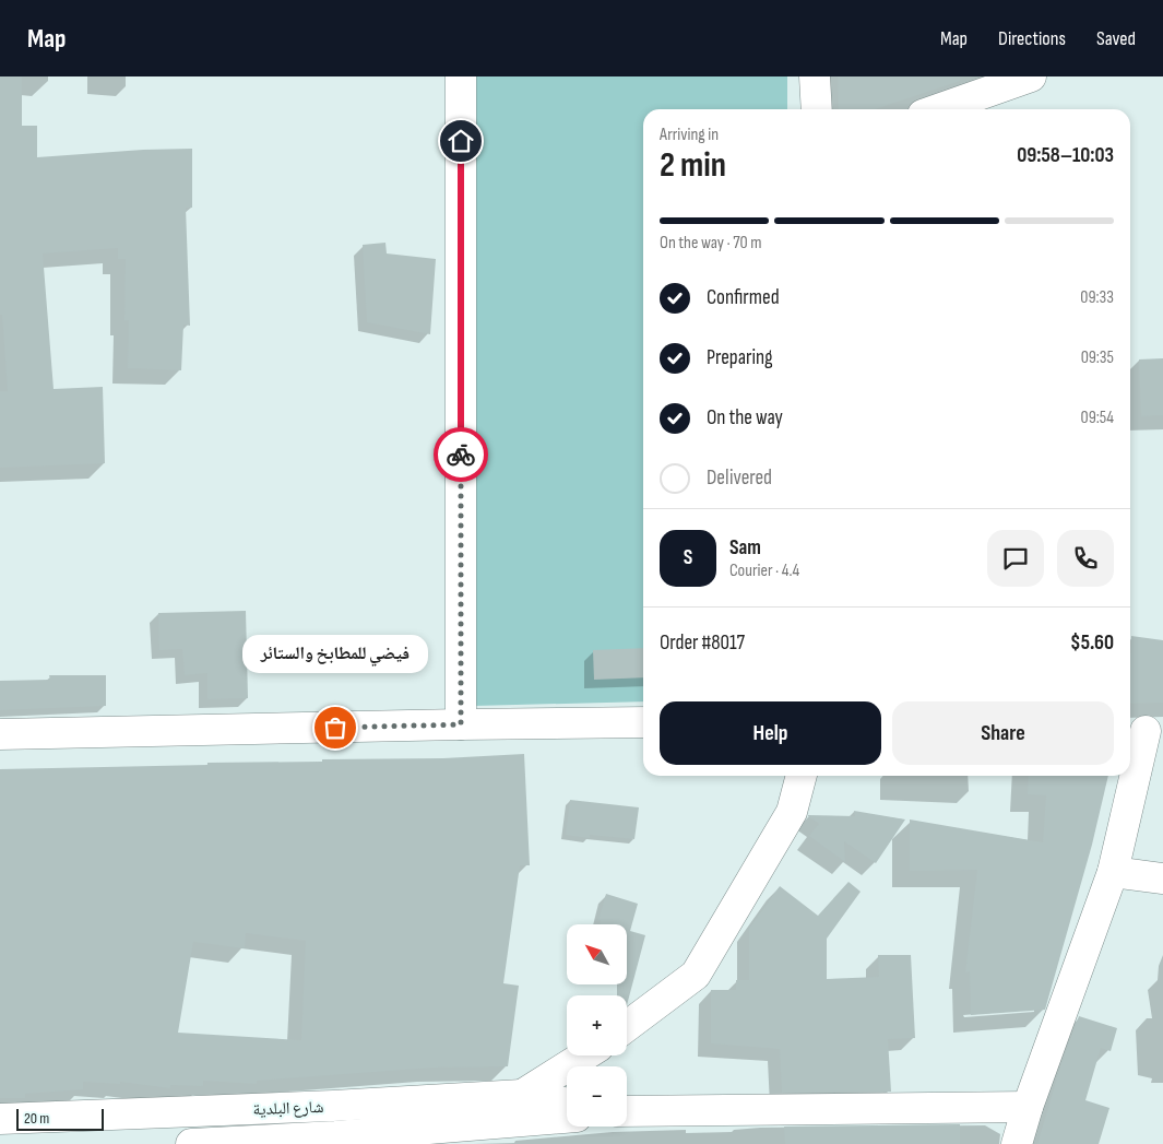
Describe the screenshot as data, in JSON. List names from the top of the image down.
{
  "streets": {
    "street": ["شارع البلدية"]
  },
  "places": ["فيضي للمطابخ والستائر"],
  "scale_bar": "20 m",
  "north": "top left",
  "page": {
    "header": "Map",
    "nav": ["Map", "Directions", "Saved"],
    "heading": ["2 min", "Arriving in", "09:58–10:03"],
    "panel": [
      "Sam",
      "Courier · 4.4",
      "Order #8017",
      "$5.60"
    ],
    "bar": "On the way · 70 m",
    "list": [
      ["Confirmed", "09:33"],
      ["Preparing", "09:35"],
      ["On the way", "09:54"],
      "Delivered"
    ],
    "round": "S",
    "bubble": "فيضي للمطابخ والستائر",
    "buttons": ["Help", "Share"],
    "map_buttons": ["+", "−"],
    "scale": "20 m"
  }
}
